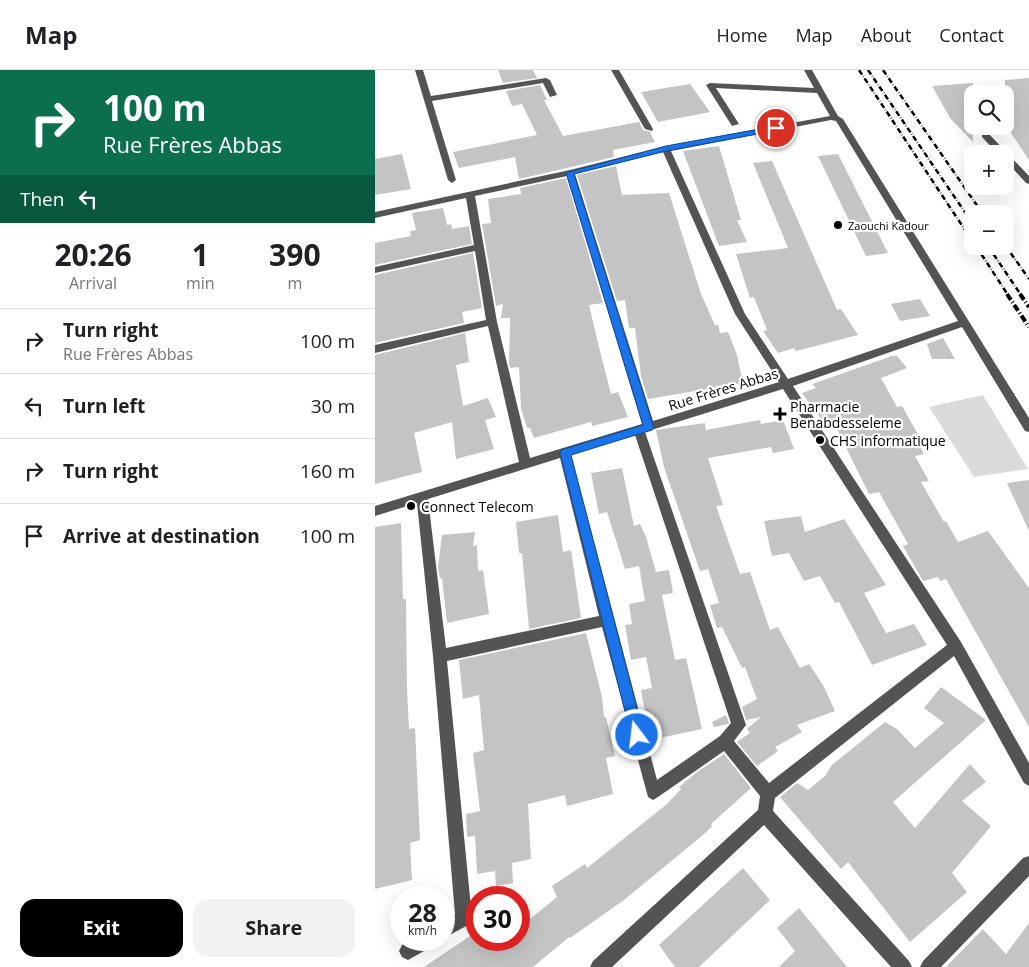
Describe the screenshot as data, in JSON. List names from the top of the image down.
{
  "streets": {
    "street": ["Rue Frères Abbas"]
  },
  "places": {
    "other": ["Zaouchi Kadour", "CHS informatique", "Connect Telecom"],
    "health": ["Pharmacie Benabdesseleme"]
  },
  "page": {
    "header": "Map",
    "nav": [
      "Home",
      "Map",
      "About",
      "Contact"
    ],
    "turn": ["100 m", "Rue Frères Abbas"],
    "map_buttons": ["+", "−"],
    "then": "Then",
    "eta": [
      "20:26",
      "Arrival",
      "1",
      "min",
      "390",
      "m"
    ],
    "list": [
      {
        "name": "Turn right",
        "note": "Rue Frères Abbas",
        "value": "100 m"
      },
      {
        "name": "Turn left",
        "value": "30 m"
      },
      {
        "name": "Turn right",
        "value": "160 m"
      },
      {
        "name": "Arrive at destination",
        "value": "100 m"
      }
    ],
    "speed": "28 km/h",
    "limit": "30",
    "buttons": ["Exit", "Share"]
  }
}
